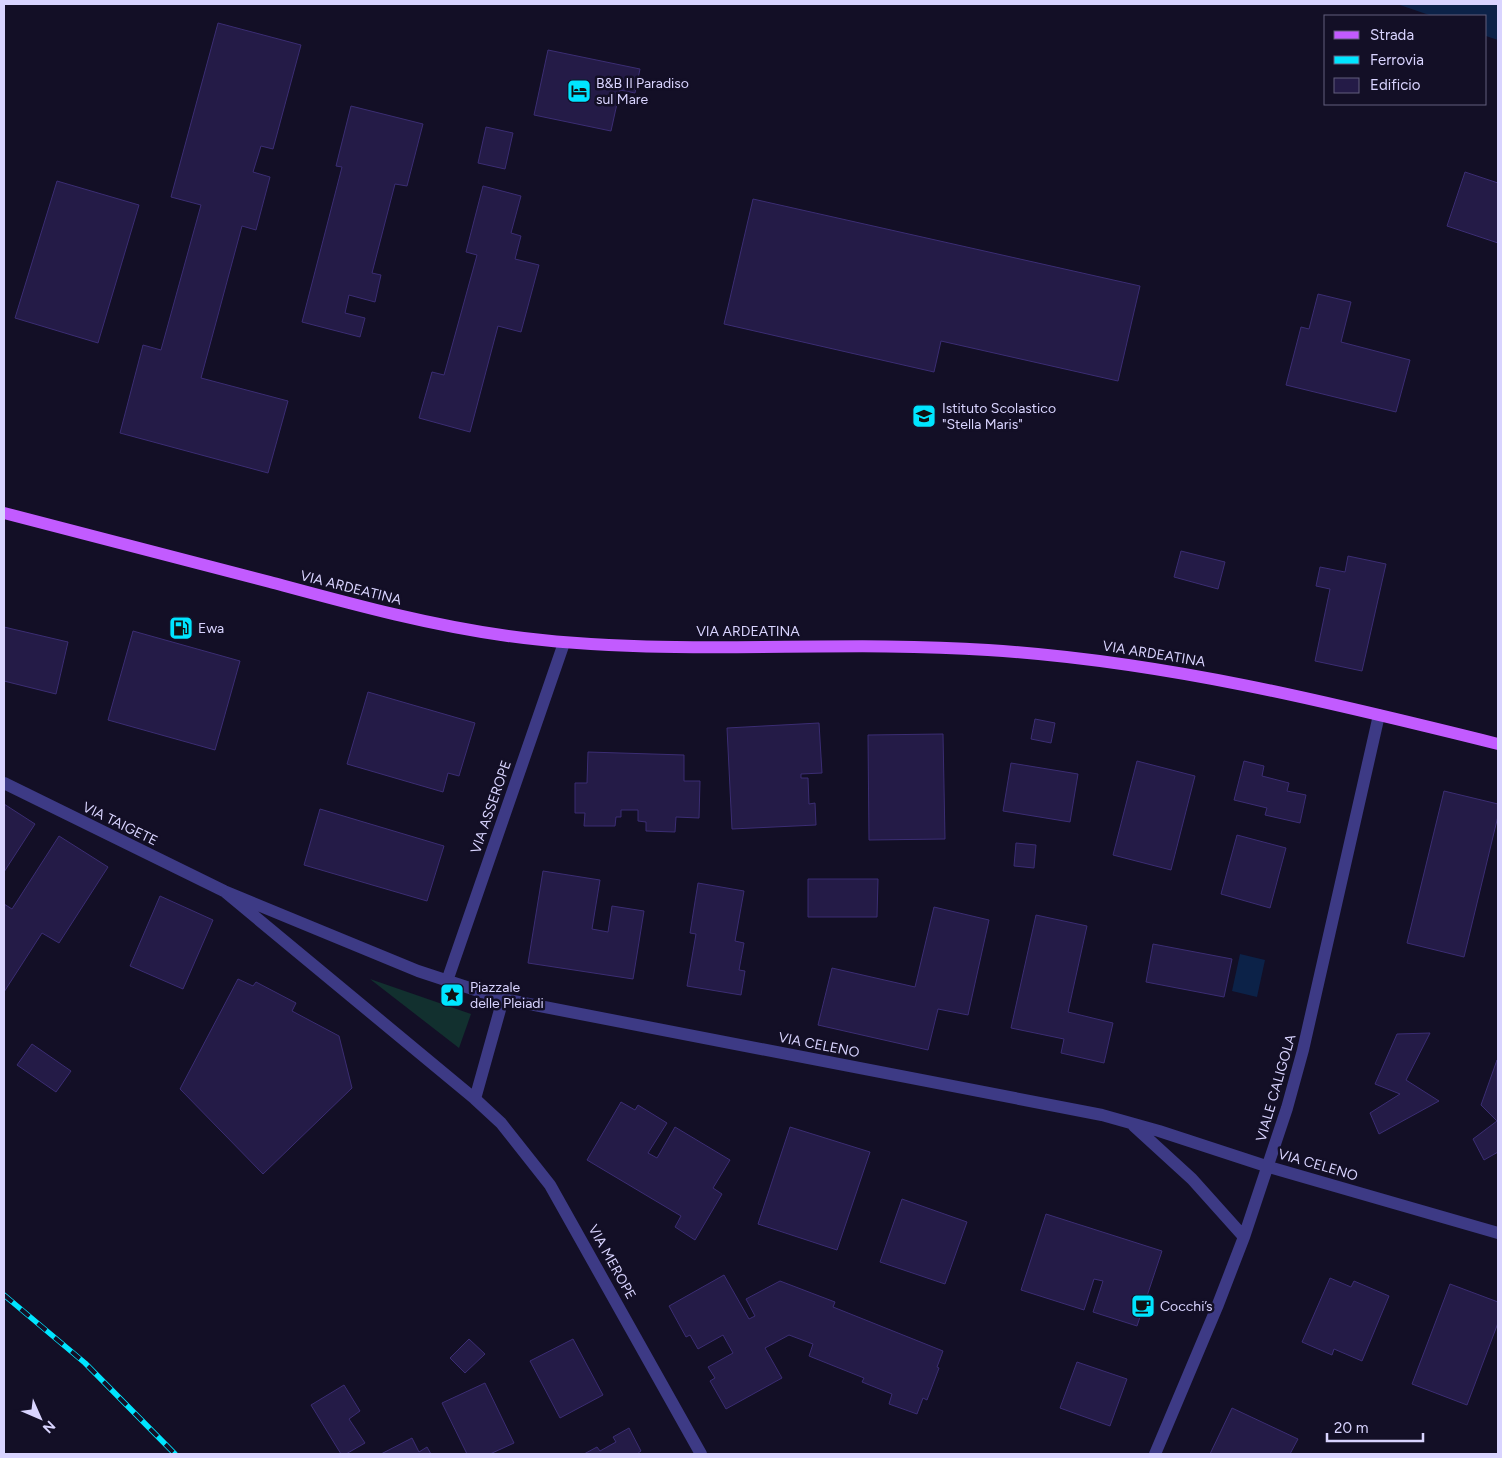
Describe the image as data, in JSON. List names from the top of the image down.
{
  "streets": {
    "main road": ["VIA ARDEATINA"],
    "street": [
      "VIA ASSEROPE",
      "VIA TAIGETE",
      "VIA CELENO",
      "VIALE CALIGOLA",
      "VIA MEROPE"
    ]
  },
  "crossings": [
    ["VIA ARDEATINA", "VIA ASSEROPE"],
    ["VIA ARDEATINA", "VIALE CALIGOLA"],
    ["VIA CELENO", "VIALE CALIGOLA"]
  ],
  "places": {
    "hotel": ["B&B Il Paradiso sul Mare"],
    "school or university": ["Istituto Scolastico \"Stella Maris\""],
    "fuel station": ["Ewa"],
    "place": ["Piazzale delle Pleiadi"],
    "cafe": ["Cocchi’s"]
  },
  "legend": ["Strada", "Ferrovia", "Edificio"],
  "scale_bar": "20 m",
  "north": "bottom right"
}
